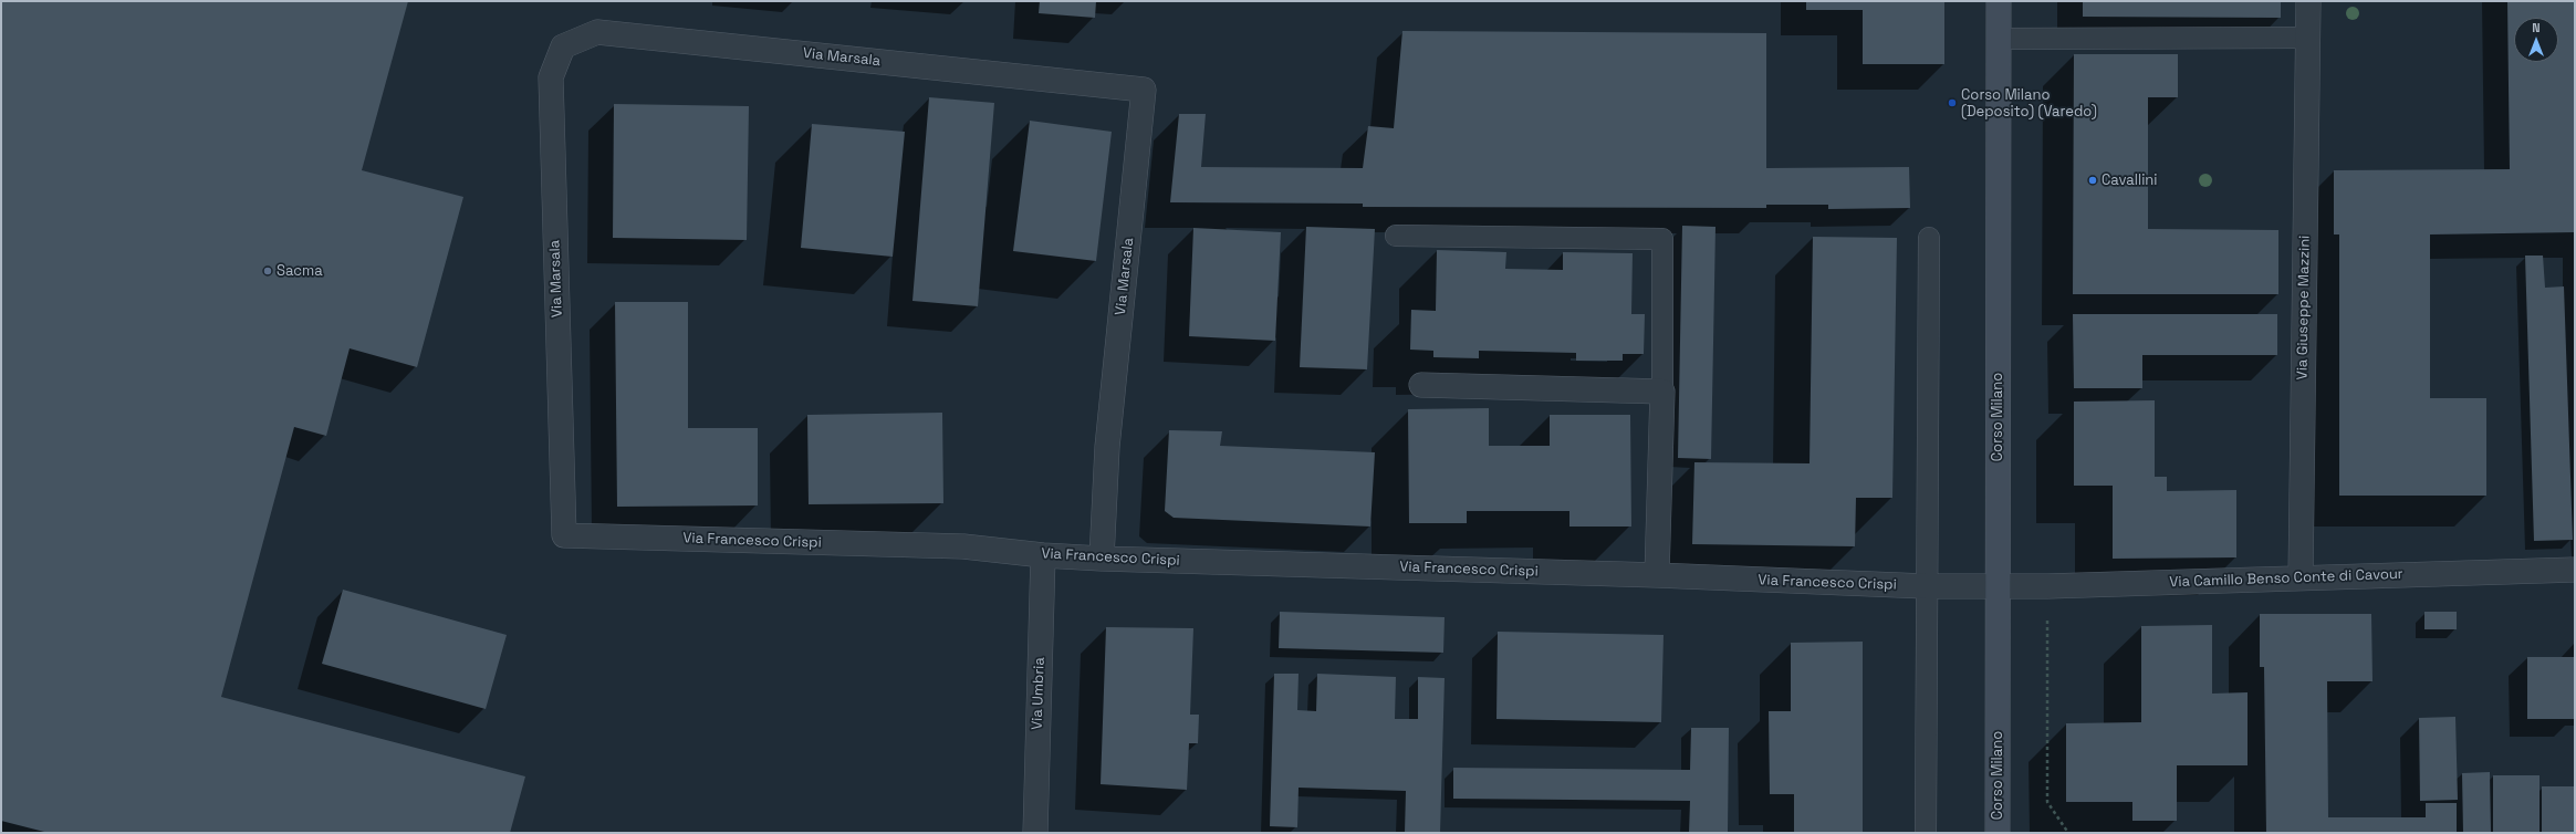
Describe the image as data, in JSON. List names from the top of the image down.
{
  "streets": {
    "main road": ["Corso Milano"],
    "street": [
      "Via Marsala",
      "Via Giuseppe Mazzini",
      "Via Francesco Crispi",
      "Via Camillo Benso Conte di Cavour",
      "Via Umbria"
    ]
  },
  "crossings": [
    ["Via Marsala", "Via Francesco Crispi"],
    ["Via Giuseppe Mazzini", "Via Camillo Benso Conte di Cavour"],
    ["Corso Milano", "Via Francesco Crispi"],
    ["Corso Milano", "Via Camillo Benso Conte di Cavour"],
    ["Via Francesco Crispi", "Via Camillo Benso Conte di Cavour"],
    ["Via Francesco Crispi", "Via Umbria"]
  ],
  "places": ["Corso Milano (Deposito) (Varedo)", "Cavallini", "Sacma"],
  "north": "top"
}
